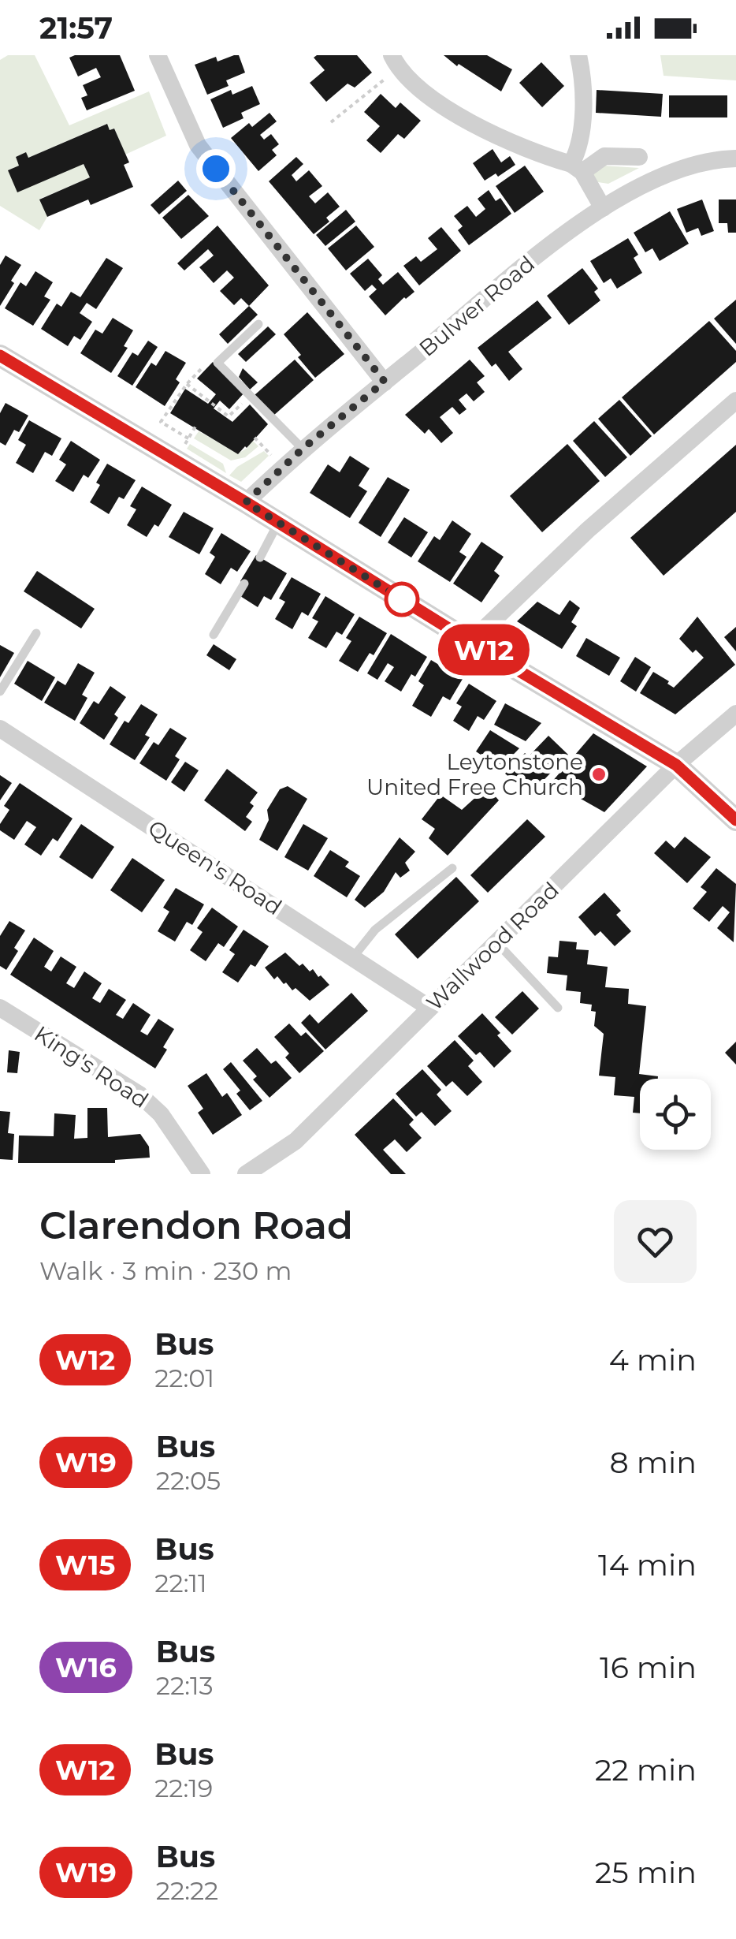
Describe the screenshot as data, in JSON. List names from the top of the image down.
{
  "streets": {
    "street": [
      "Bulwer Road",
      "Queen's Road",
      "Wallwood Road",
      "King's Road"
    ]
  },
  "crossings": [
    ["Queen's Road", "Wallwood Road"]
  ],
  "places": ["Leytonstone United Free Church"],
  "lines": ["bus line W12"],
  "page": {
    "status": "21:57",
    "on_map": "W12",
    "heading": ["Clarendon Road", "Walk · 3 min · 230 m"],
    "list": [
      {
        "mark": "W12",
        "name": "Bus",
        "note": "22:01",
        "value": "4 min"
      },
      {
        "mark": "W19",
        "name": "Bus",
        "note": "22:05",
        "value": "8 min"
      },
      {
        "mark": "W15",
        "name": "Bus",
        "note": "22:11",
        "value": "14 min"
      },
      {
        "mark": "W16",
        "name": "Bus",
        "note": "22:13",
        "value": "16 min"
      },
      {
        "mark": "W12",
        "name": "Bus",
        "note": "22:19",
        "value": "22 min"
      },
      {
        "mark": "W19",
        "name": "Bus",
        "note": "22:22",
        "value": "25 min"
      }
    ]
  }
}
